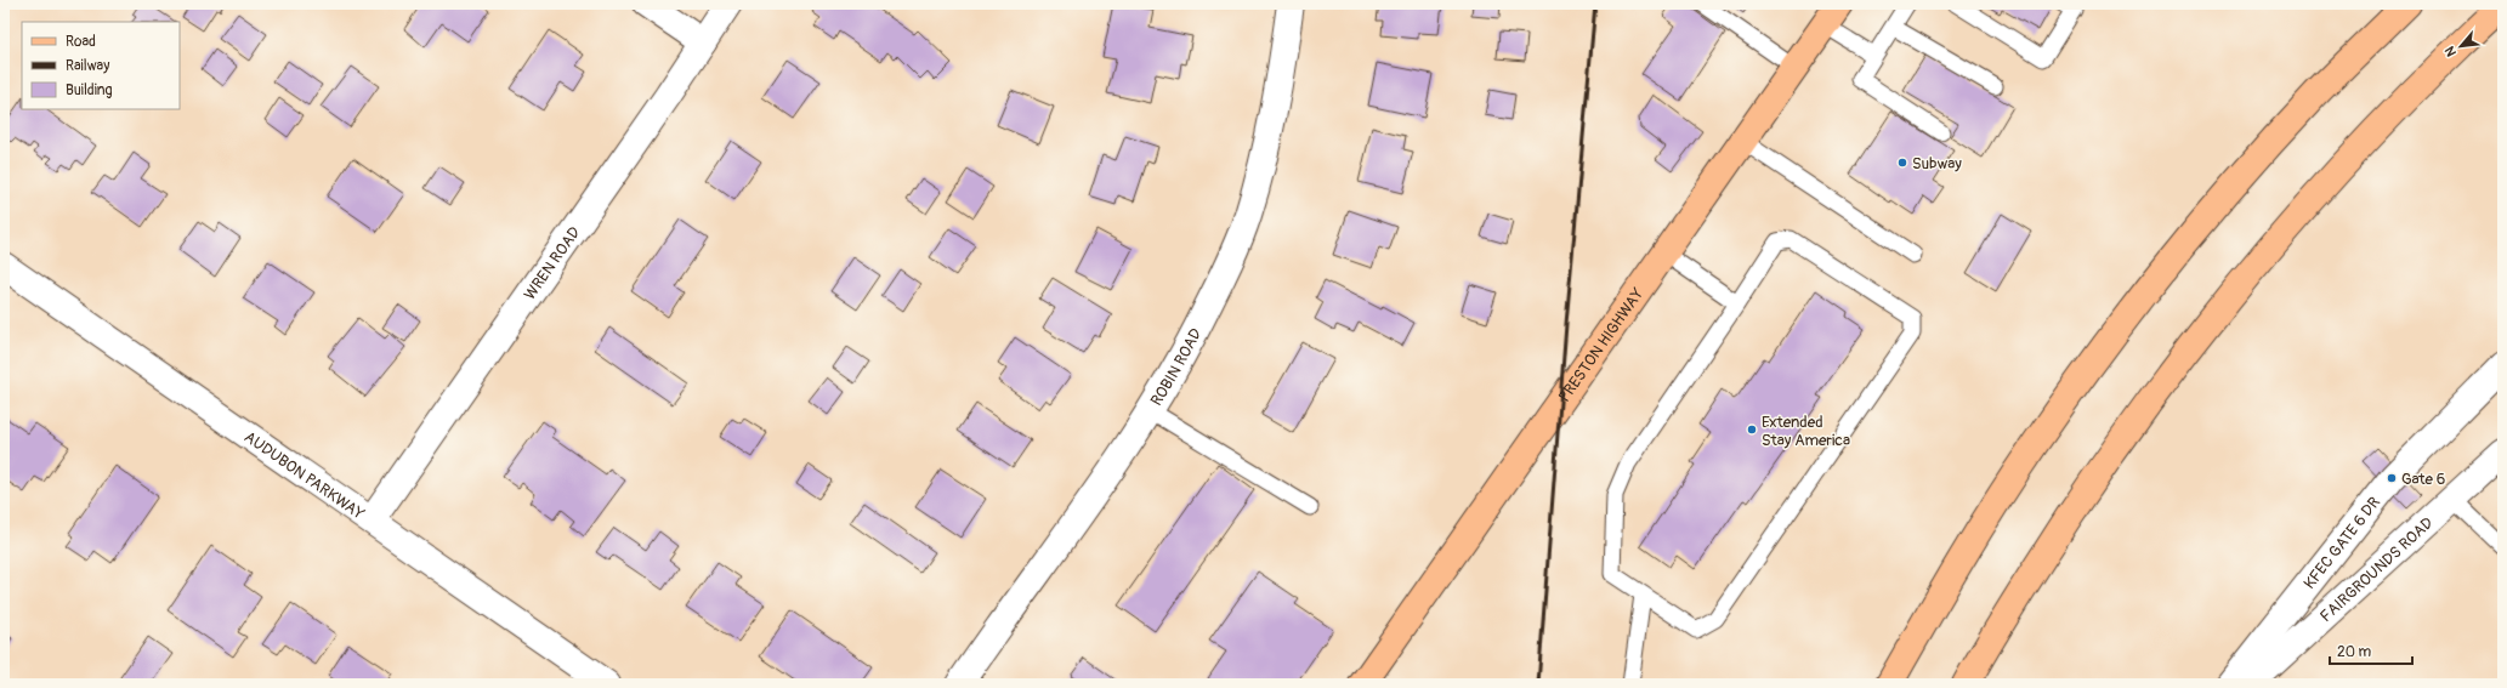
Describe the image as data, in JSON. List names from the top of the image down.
{
  "streets": {
    "main road": ["PRESTON HIGHWAY"],
    "street": [
      "WREN ROAD",
      "ROBIN ROAD",
      "AUDUBON PARKWAY",
      "KFEC GATE 6 DR",
      "FAIRGROUNDS ROAD"
    ]
  },
  "crossings": [
    ["WREN ROAD", "AUDUBON PARKWAY"]
  ],
  "places": ["Subway", "Extended Stay America", "Gate 6"],
  "legend": ["Road", "Railway", "Building"],
  "scale_bar": "20 m",
  "north": "bottom left"
}
